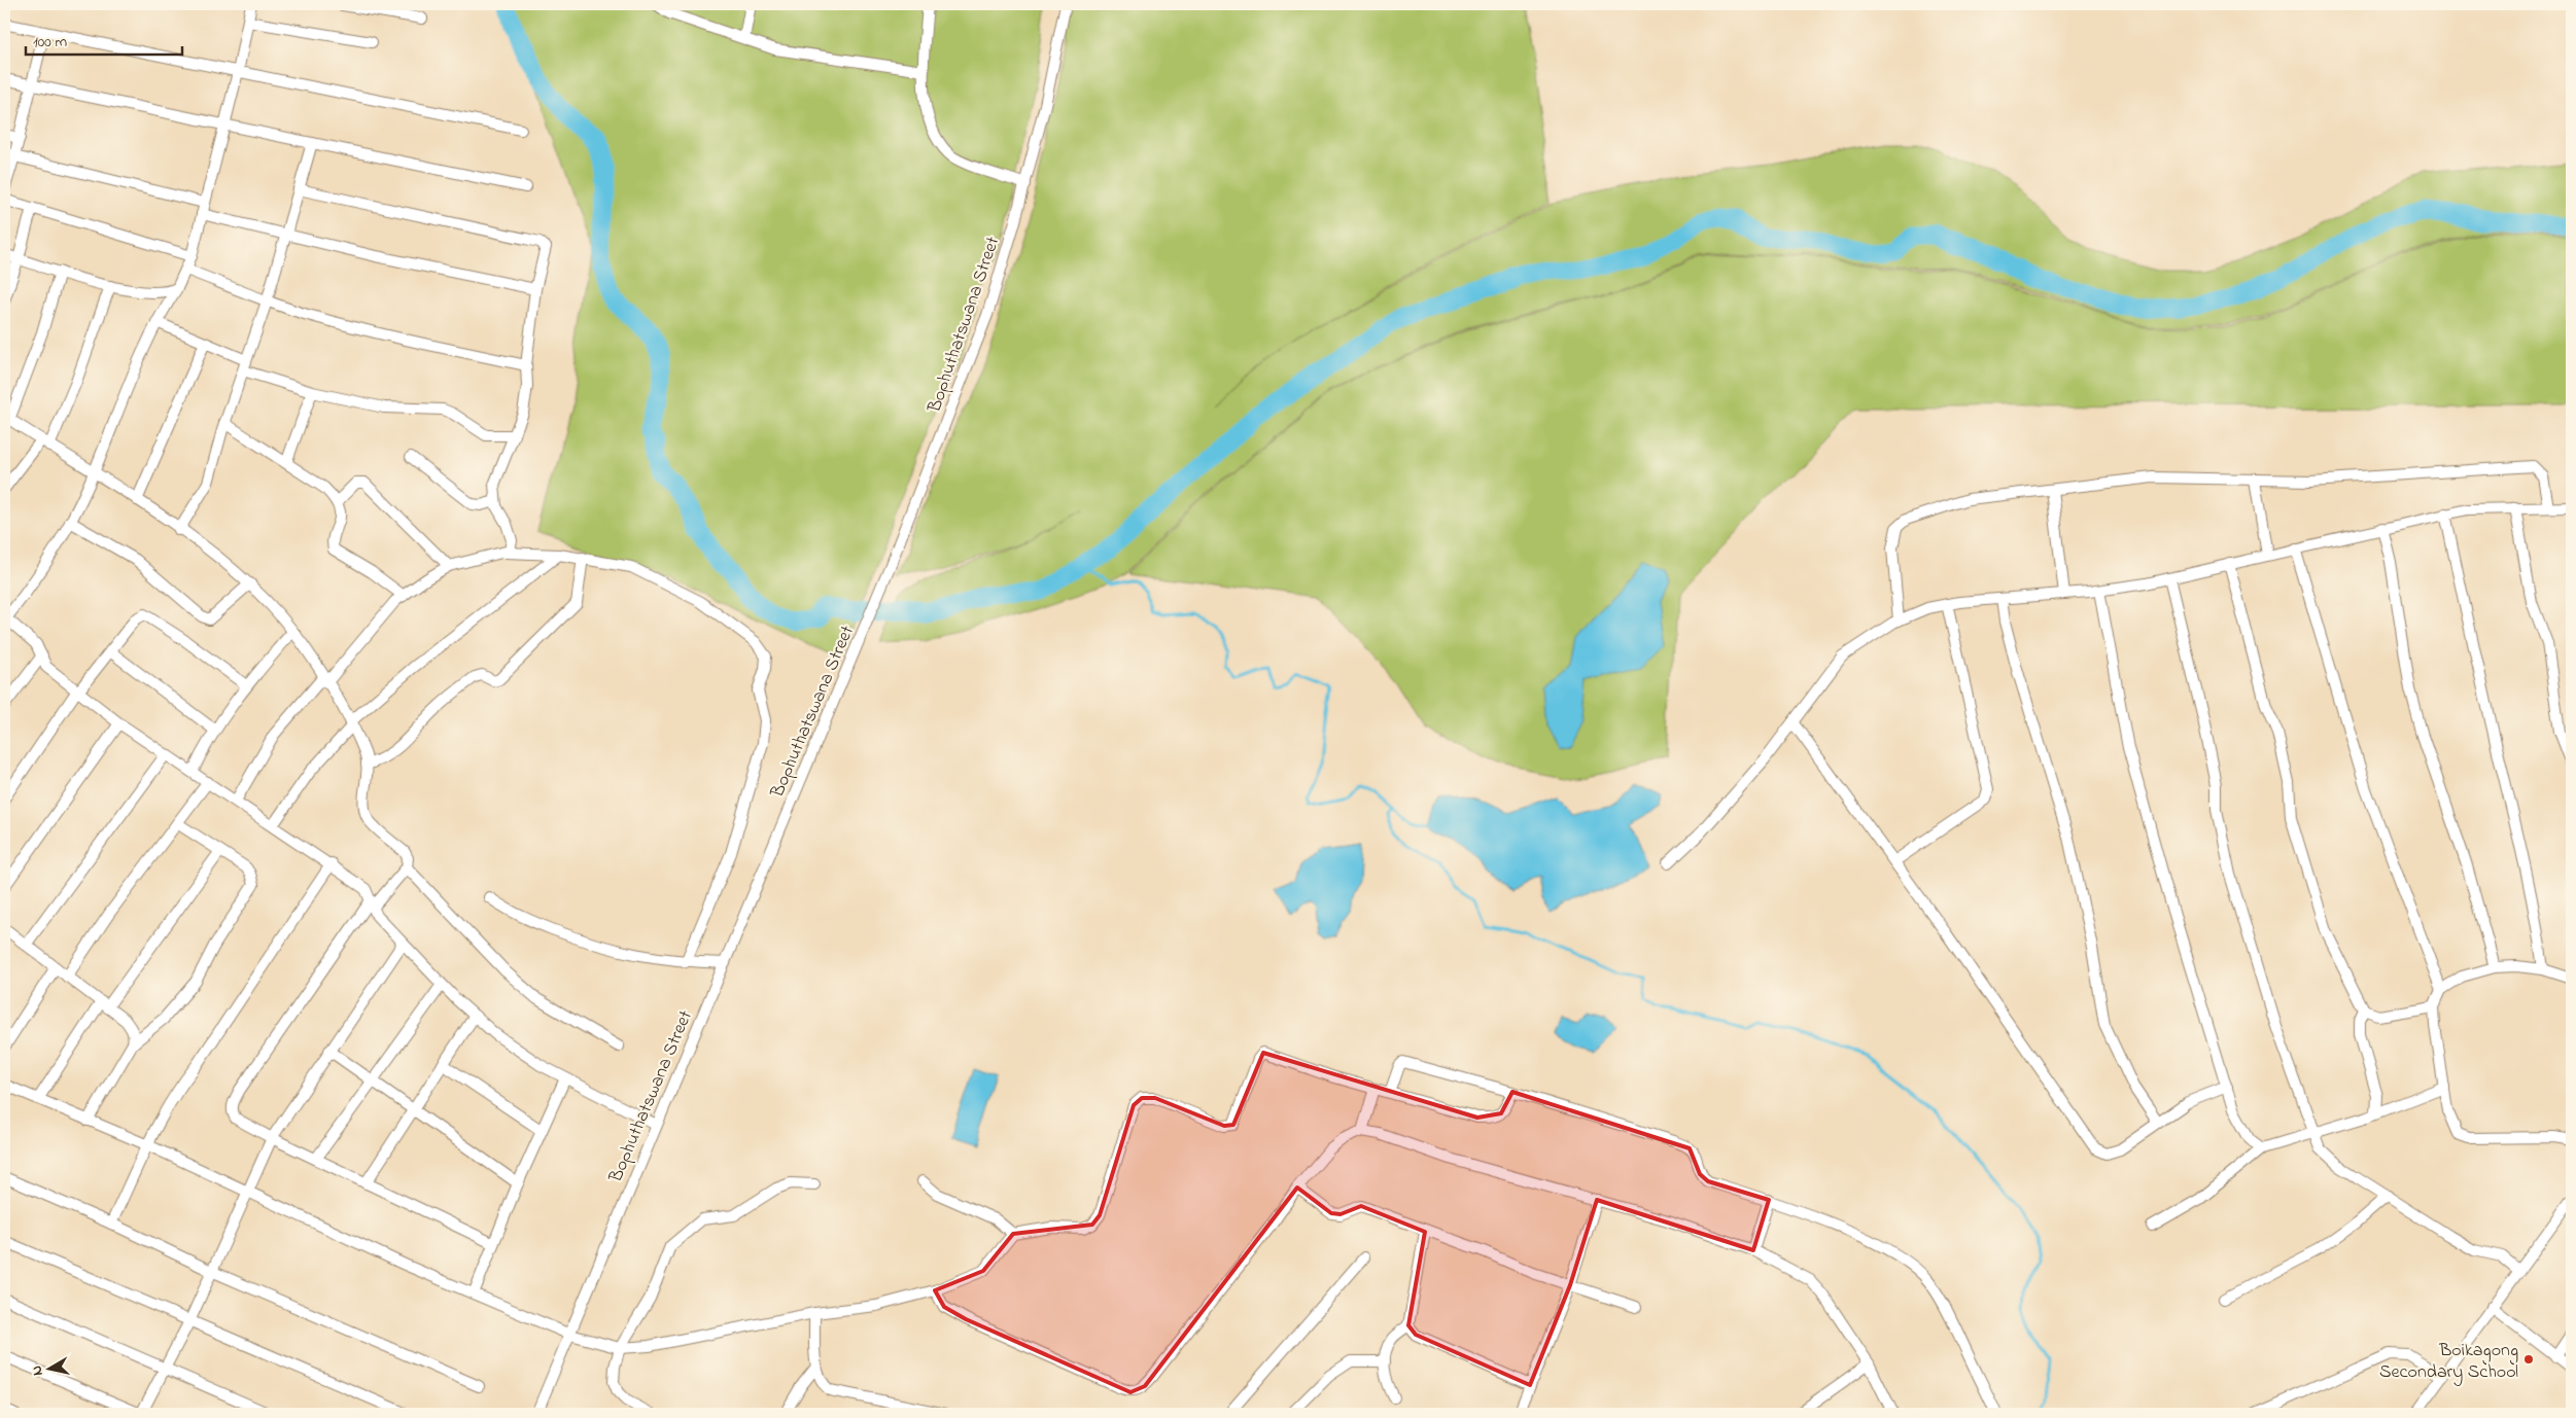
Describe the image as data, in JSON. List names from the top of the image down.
{
  "streets": {
    "street": ["Bophuthatswana Street"]
  },
  "places": ["Boikagong Secondary School"],
  "scale_bar": "100 m",
  "north": "left"
}
